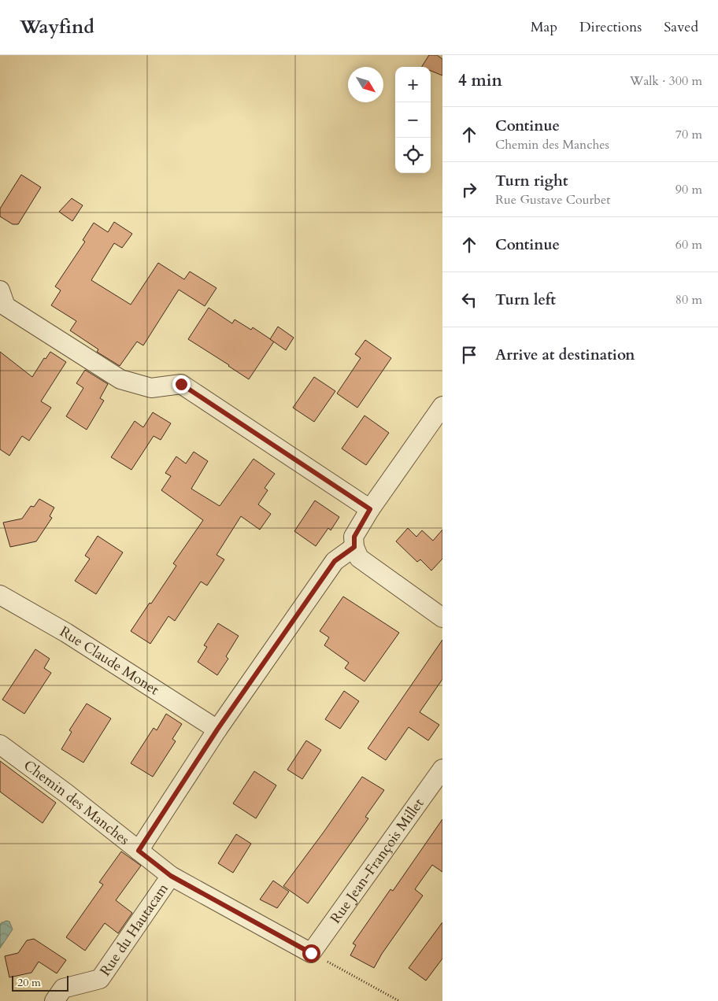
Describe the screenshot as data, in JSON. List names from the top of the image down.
{
  "streets": {
    "street": [
      "Rue Claude Monet",
      "Chemin des Manches",
      "Rue Jean-François Millet",
      "Rue du Hautacam"
    ]
  },
  "crossings": [
    ["Chemin des Manches", "Rue Jean-François Millet"],
    ["Chemin des Manches", "Rue du Hautacam"]
  ],
  "scale_bar": "20 m",
  "north": "bottom right",
  "page": {
    "header": "Wayfind",
    "nav": ["Map", "Directions", "Saved"],
    "heading": ["4 min", "Walk · 300 m"],
    "map_buttons": ["+", "−"],
    "list": [
      ["Continue", "Chemin des Manches", "70 m"],
      ["Turn right", "Rue Gustave Courbet", "90 m"],
      ["Continue", "60 m"],
      ["Turn left", "80 m"],
      "Arrive at destination"
    ],
    "scale": "20 m"
  }
}
